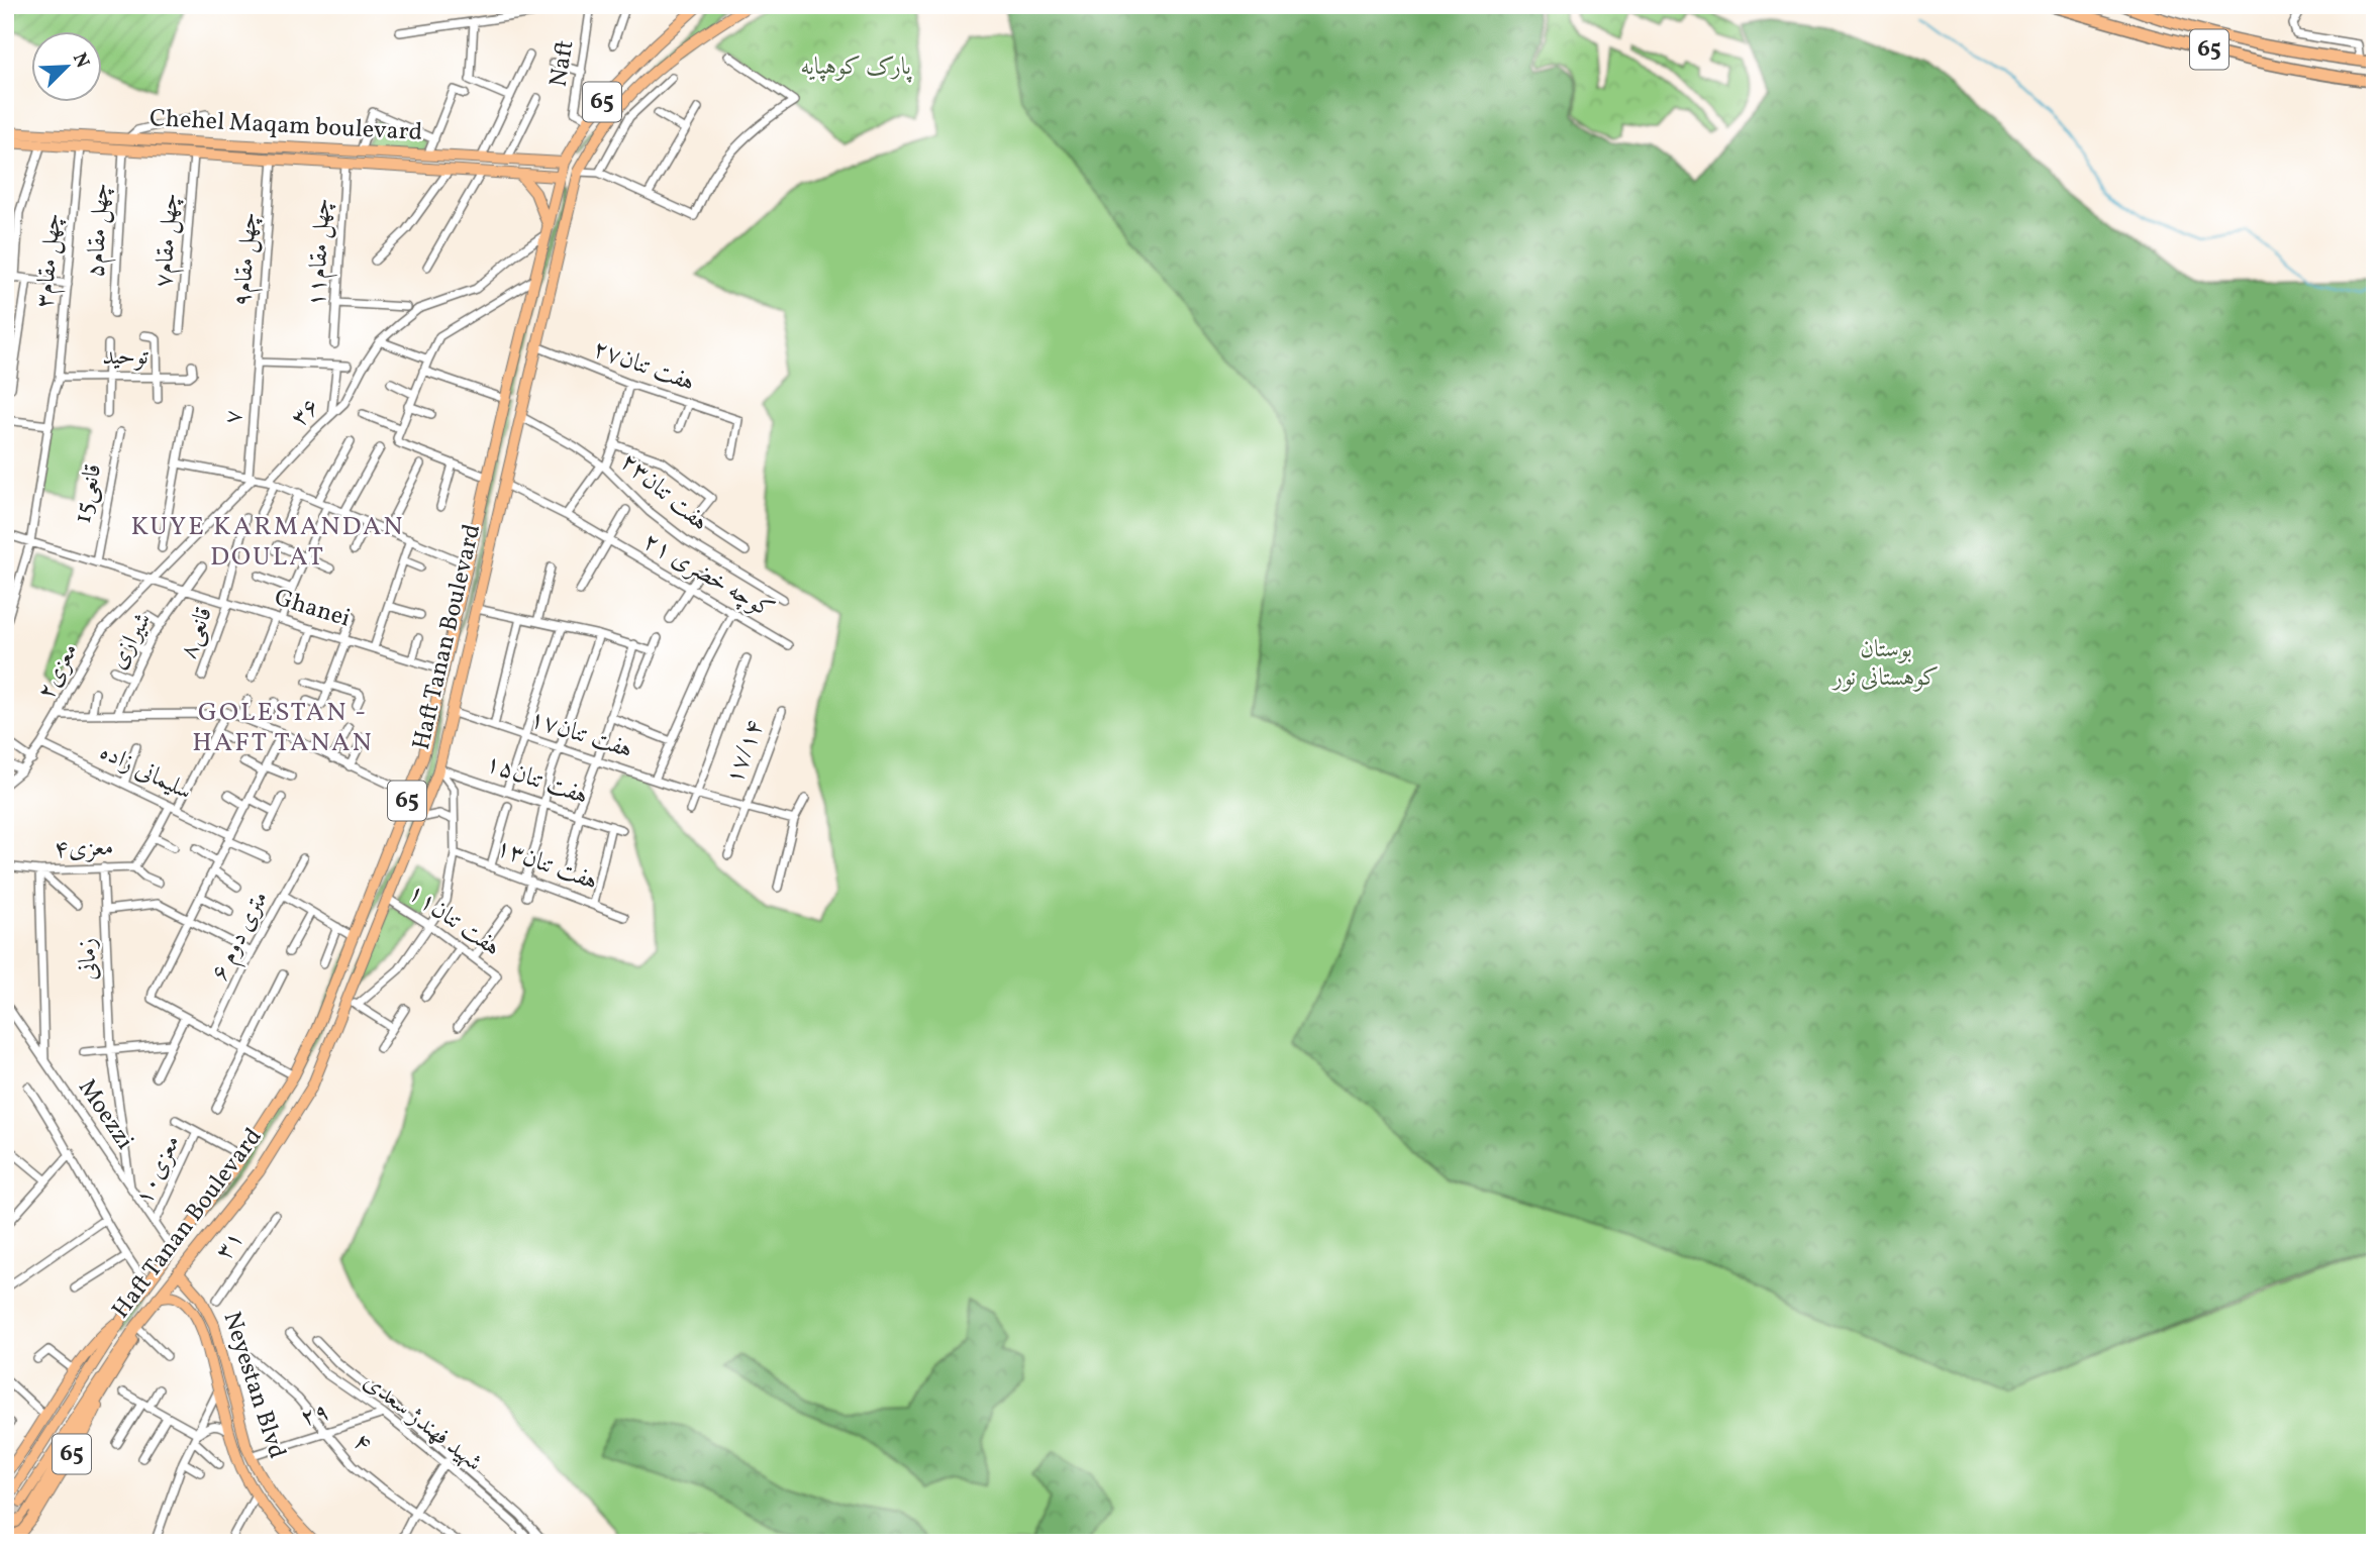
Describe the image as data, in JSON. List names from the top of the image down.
{
  "streets": {
    "highway": ["65"],
    "main road": ["Chehel Maqam boulevard", "Haft Tanan Boulevard", "Neyestan Blvd"],
    "street": [
      "Naft",
      "چهل مقام۵",
      "چهل مقام۷",
      "چهل مقام۱۱",
      "چهل مقام۹",
      "چهل مقام۳",
      "توحید",
      "هفت تنان۲۷",
      "۳۶",
      "۷",
      "هفت تنان۲۳",
      "15قانعی",
      "کوچه خضری ۲۱",
      "Ghanei",
      "۸قانعی",
      "شیرازی",
      "۲معزی",
      "هفت تنان۱۷",
      "۱۷/۱۴",
      "سلیمانی زاده",
      "هفت تنان۱۵",
      "۴معزی",
      "۱۳هفت تنان",
      "هفت تنان۱۱",
      "۶ متری دوم",
      "زمانی",
      "Moezzi",
      "۱۰معزی",
      "۳۱",
      "۲۹",
      "شهید فهندژ سعدی",
      "۴"
    ]
  },
  "crossings": [
    ["65", "Haft Tanan Boulevard"],
    ["Naft", "Haft Tanan Boulevard"],
    ["Chehel Maqam boulevard", "چهل مقام۵"],
    ["Chehel Maqam boulevard", "چهل مقام۷"],
    ["Chehel Maqam boulevard", "چهل مقام۱۱"],
    ["Chehel Maqam boulevard", "چهل مقام۹"],
    ["Chehel Maqam boulevard", "چهل مقام۳"],
    ["Chehel Maqam boulevard", "Haft Tanan Boulevard"],
    ["چهل مقام۹", "۷"],
    ["چهل مقام۳", "توحید"],
    ["چهل مقام۳", "Ghanei"],
    ["هفت تنان۲۷", "Haft Tanan Boulevard"],
    ["۳۶", "Haft Tanan Boulevard"],
    ["۷", "۲معزی"],
    ["هفت تنان۲۳", "Haft Tanan Boulevard"],
    ["15قانعی", "Ghanei"],
    ["کوچه خضری ۲۱", "Haft Tanan Boulevard"],
    ["Ghanei", "۸قانعی"],
    ["Ghanei", "Haft Tanan Boulevard"],
    ["Ghanei", "شیرازی"],
    ["Ghanei", "۲معزی"],
    ["Haft Tanan Boulevard", "هفت تنان۱۷"],
    ["Haft Tanan Boulevard", "هفت تنان۱۵"],
    ["Haft Tanan Boulevard", "هفت تنان۱۱"],
    ["Haft Tanan Boulevard", "Moezzi"],
    ["Haft Tanan Boulevard", "Neyestan Blvd"],
    ["۲معزی", "سلیمانی زاده"],
    ["هفت تنان۱۷", "۱۷/۱۴"],
    ["سلیمانی زاده", "۴معزی"],
    ["۴معزی", "زمانی"],
    ["زمانی", "Moezzi"],
    ["Moezzi", "۱۰معزی"],
    ["۲۹", "شهید فهندژ سعدی"],
    ["۲۹", "۴"]
  ],
  "districts": ["KUYE KARMANDAN DOULAT", "GOLESTAN - HAFT TANAN"],
  "parks": ["پارک کوهپایه", "بوستان کوهستانی نور"],
  "north": "top right"
}
